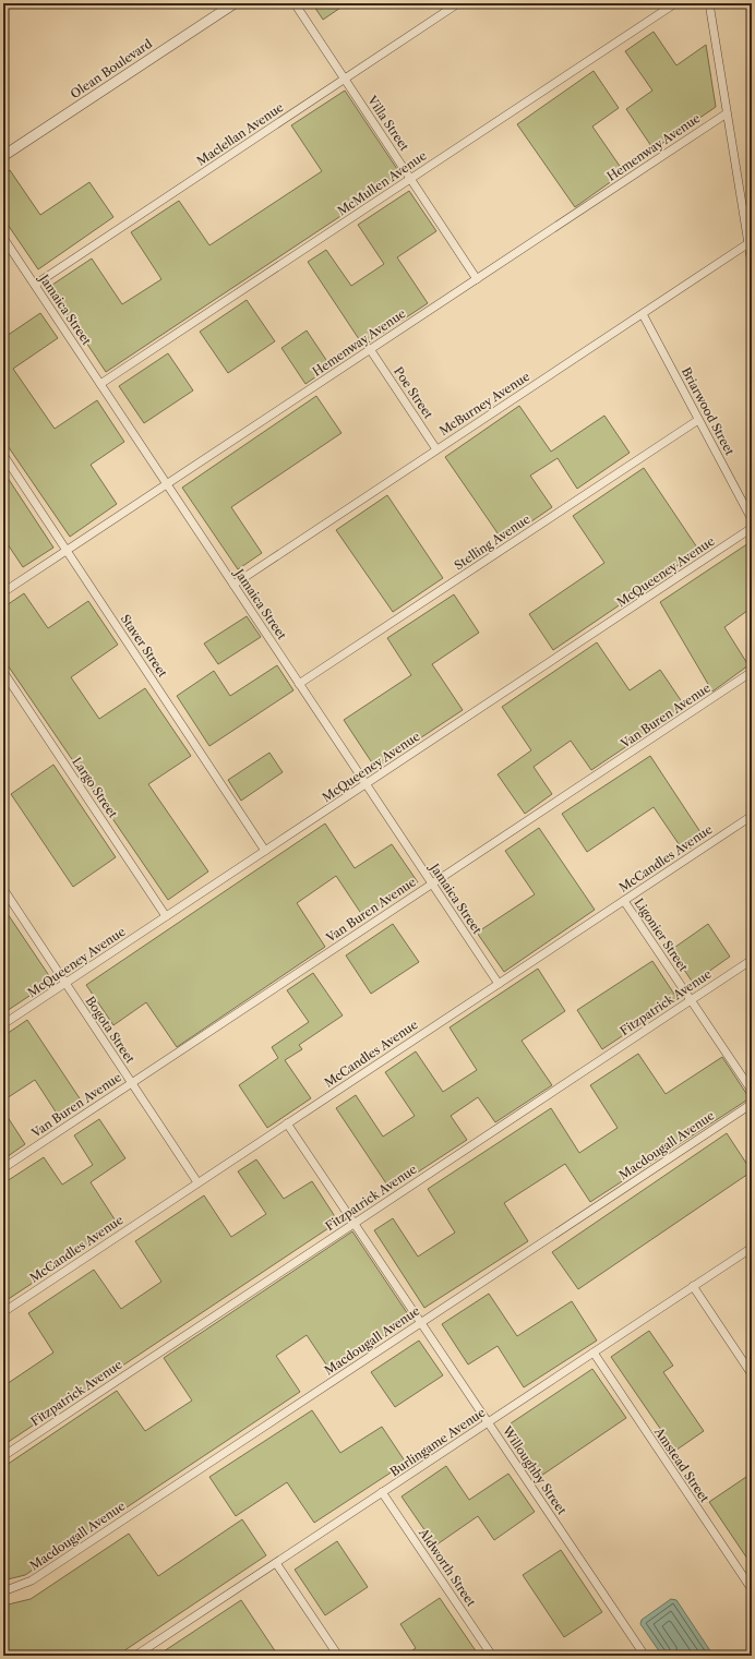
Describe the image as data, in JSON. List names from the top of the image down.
{
  "streets": {
    "street": [
      "Olean Boulevard",
      "Villa Street",
      "Maclellan Avenue",
      "Hemenway Avenue",
      "McMullen Avenue",
      "Jamaica Street",
      "Poe Street",
      "McBurney Avenue",
      "Briarwood Street",
      "Stelling Avenue",
      "McQueeney Avenue",
      "Staver Street",
      "Van Buren Avenue",
      "Largo Street",
      "McCandles Avenue",
      "Ligonier Street",
      "Fitzpatrick Avenue",
      "Bogota Street",
      "Macdougall Avenue",
      "Burlingame Avenue",
      "Amstead Street",
      "Willoughby Street",
      "Aldworth Street"
    ]
  },
  "crossings": [
    ["Villa Street", "Maclellan Avenue"],
    ["Villa Street", "Hemenway Avenue"],
    ["Villa Street", "McMullen Avenue"],
    ["Maclellan Avenue", "Jamaica Street"],
    ["Hemenway Avenue", "Jamaica Street"],
    ["Hemenway Avenue", "Poe Street"],
    ["Hemenway Avenue", "Staver Street"],
    ["McMullen Avenue", "Jamaica Street"],
    ["Jamaica Street", "McBurney Avenue"],
    ["Jamaica Street", "Stelling Avenue"],
    ["Jamaica Street", "McQueeney Avenue"],
    ["Jamaica Street", "Van Buren Avenue"],
    ["Jamaica Street", "McCandles Avenue"],
    ["Poe Street", "McBurney Avenue"],
    ["McBurney Avenue", "Briarwood Street"],
    ["Briarwood Street", "Stelling Avenue"],
    ["McQueeney Avenue", "Staver Street"],
    ["McQueeney Avenue", "Largo Street"],
    ["McQueeney Avenue", "Bogota Street"],
    ["Van Buren Avenue", "Bogota Street"],
    ["McCandles Avenue", "Ligonier Street"],
    ["McCandles Avenue", "Bogota Street"],
    ["McCandles Avenue", "Willoughby Street"],
    ["Ligonier Street", "Fitzpatrick Avenue"],
    ["Fitzpatrick Avenue", "Willoughby Street"],
    ["Macdougall Avenue", "Willoughby Street"],
    ["Burlingame Avenue", "Amstead Street"],
    ["Burlingame Avenue", "Willoughby Street"],
    ["Burlingame Avenue", "Aldworth Street"]
  ]
}
